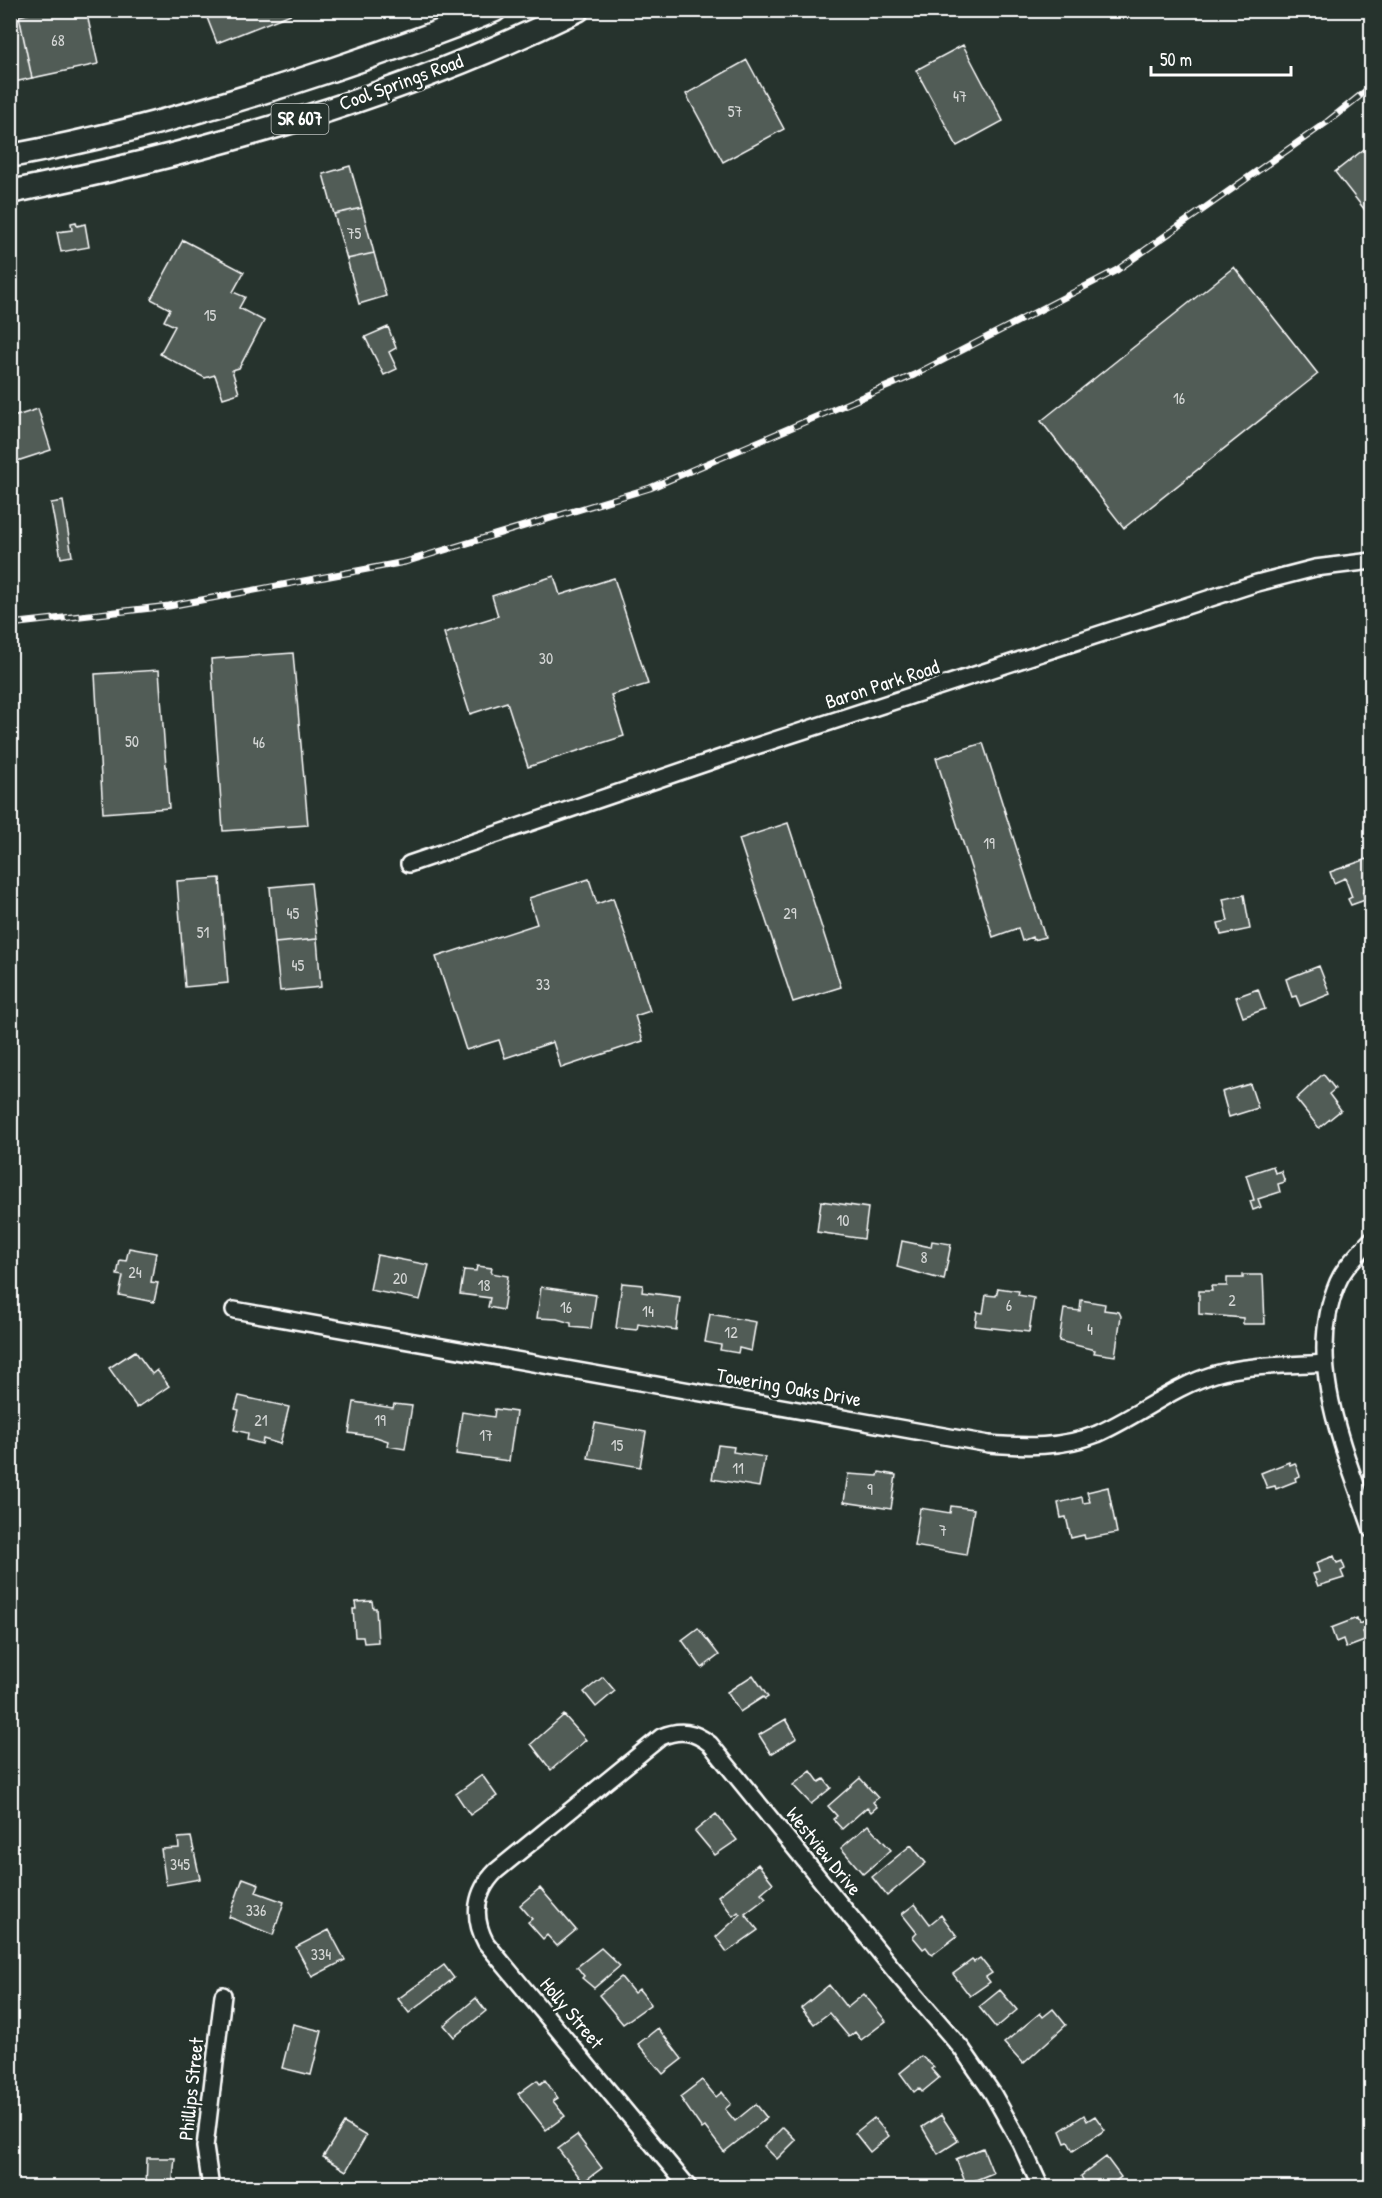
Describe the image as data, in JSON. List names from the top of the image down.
{
  "streets": {
    "main road": ["Cool Springs Road", "SR 607"],
    "street": [
      "Baron Park Road",
      "Towering Oaks Drive",
      "Westview Drive",
      "Holly Street",
      "Phillips Street"
    ]
  },
  "crossings": [
    ["Westview Drive", "Holly Street"]
  ],
  "house_numbers": [
    "68",
    "47",
    "57",
    "75",
    "15",
    "16",
    "30",
    "50",
    "46",
    "19",
    "45",
    "29",
    "51",
    "45",
    "33",
    "10",
    "8",
    "24",
    "20",
    "18",
    "2",
    "6",
    "16",
    "14",
    "4",
    "12",
    "21",
    "19",
    "17",
    "15",
    "11",
    "9",
    "7",
    "345",
    "336",
    "334"
  ],
  "scale_bar": "50 m"
}
